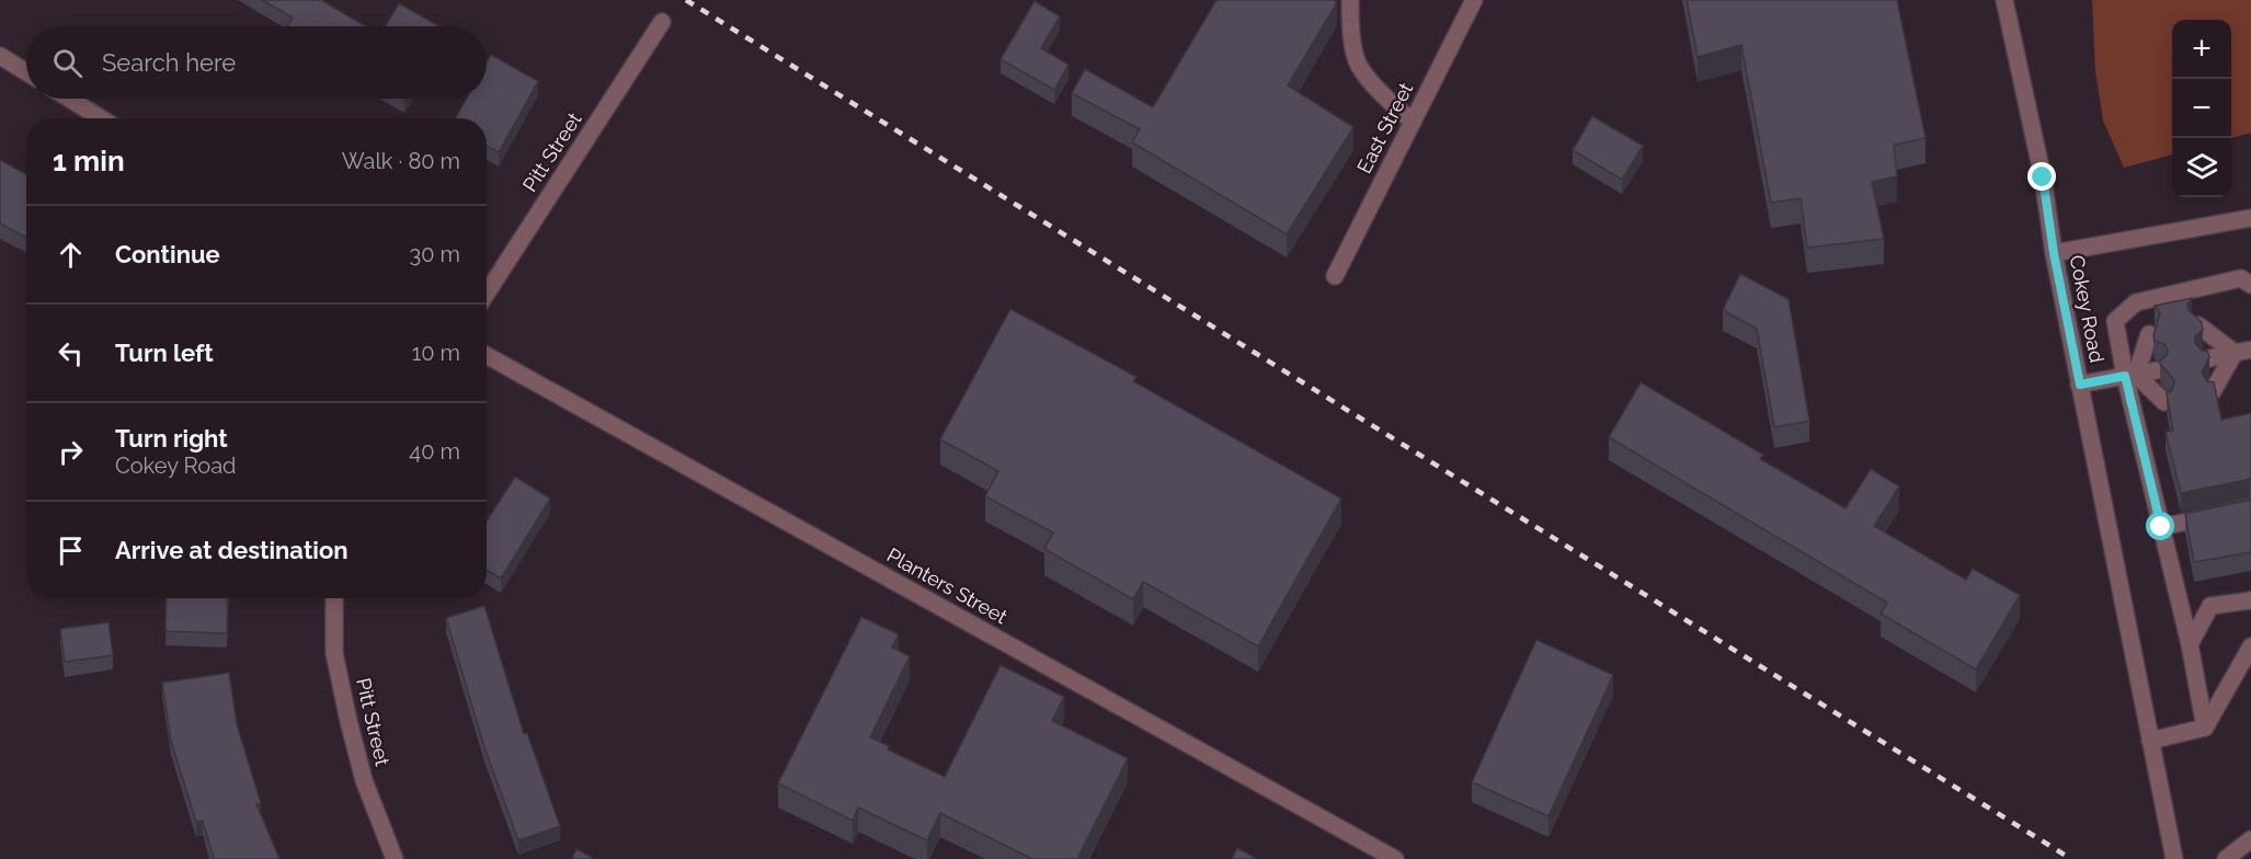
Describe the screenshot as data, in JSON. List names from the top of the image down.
{
  "streets": {
    "street": [
      "East Street",
      "Pitt Street",
      "Cokey Road",
      "Planters Street"
    ]
  },
  "page": {
    "map_buttons": ["+", "−"],
    "search": "Search here",
    "heading": ["1 min", "Walk · 80 m"],
    "list": [
      ["Continue", "30 m"],
      ["Turn left", "10 m"],
      ["Turn right", "Cokey Road", "40 m"],
      "Arrive at destination"
    ]
  }
}
